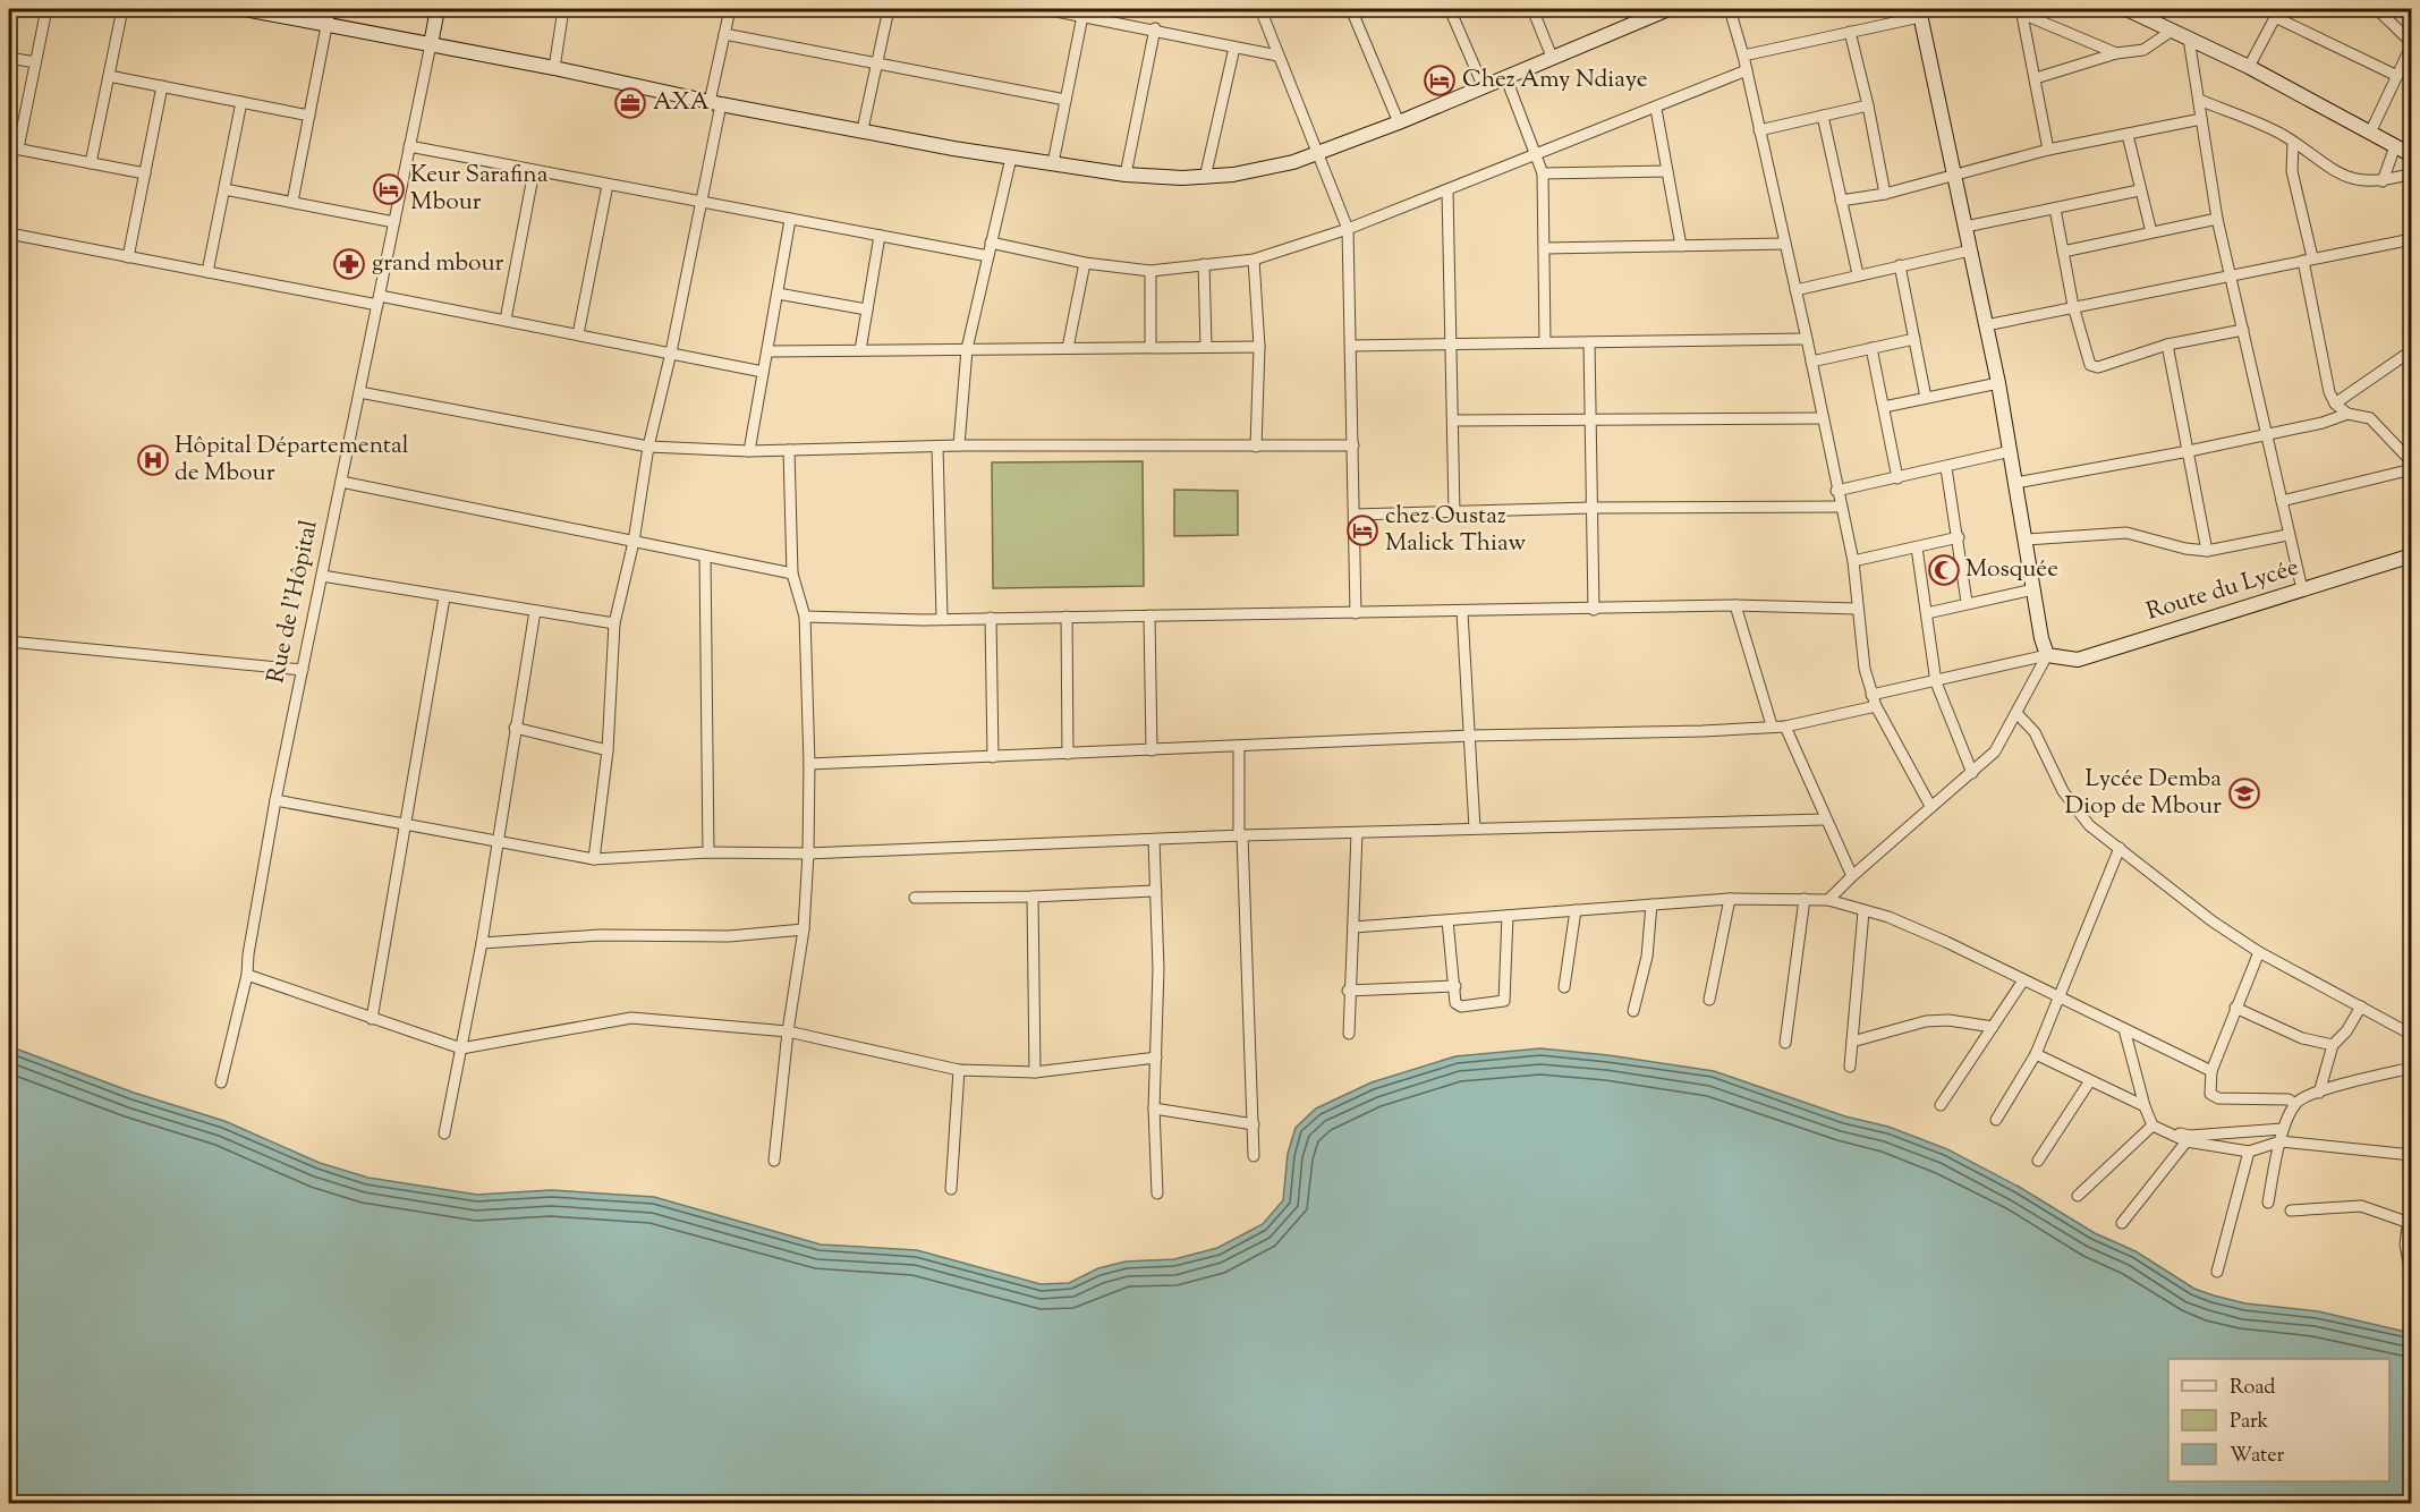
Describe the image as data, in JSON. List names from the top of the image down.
{
  "streets": {
    "main road": ["Route du Lycée", "Rue de l'Hôpital"]
  },
  "places": {
    "hotel": ["Chez Amy Ndiaye", "Keur Sarafina Mbour", "chez Oustaz Malick Thiaw"],
    "office": ["AXA"],
    "pharmacy": ["grand mbour"],
    "hospital": ["Hôpital Départemental de Mbour"],
    "mosque": ["Mosquée"],
    "school or university": ["Lycée Demba Diop de Mbour"]
  },
  "legend": ["Road", "Park", "Water"]
}
